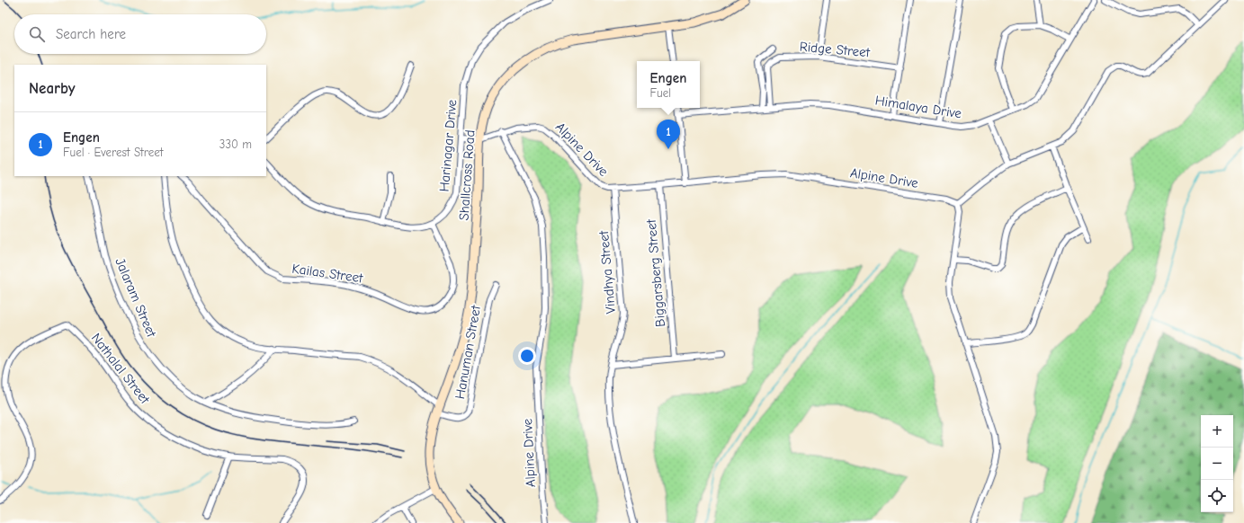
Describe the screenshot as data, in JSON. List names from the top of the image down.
{
  "streets": {
    "street": [
      "Ridge Street",
      "Himalaya Drive",
      "Harinagar Drive",
      "Alpine Drive",
      "Shallcross Road",
      "Vindhya Street",
      "Kailas Street",
      "Biggarsberg Street",
      "Jalaram Street",
      "Hanuman Street",
      "Nathalal Street"
    ]
  },
  "crossings": [
    ["Ridge Street", "Himalaya Drive"],
    ["Harinagar Drive", "Alpine Drive"],
    ["Harinagar Drive", "Kailas Street"],
    ["Alpine Drive", "Shallcross Road"],
    ["Alpine Drive", "Vindhya Street"],
    ["Alpine Drive", "Biggarsberg Street"],
    ["Shallcross Road", "Hanuman Street"]
  ],
  "page": {
    "search": "Search here",
    "popup": ["Engen", "Fuel"],
    "heading": "Nearby",
    "list": [
      {
        "mark": "1",
        "name": "Engen",
        "note": "Fuel · Everest Street",
        "value": "330 m"
      }
    ],
    "pins": "1",
    "map_buttons": ["+", "−"]
  }
}
